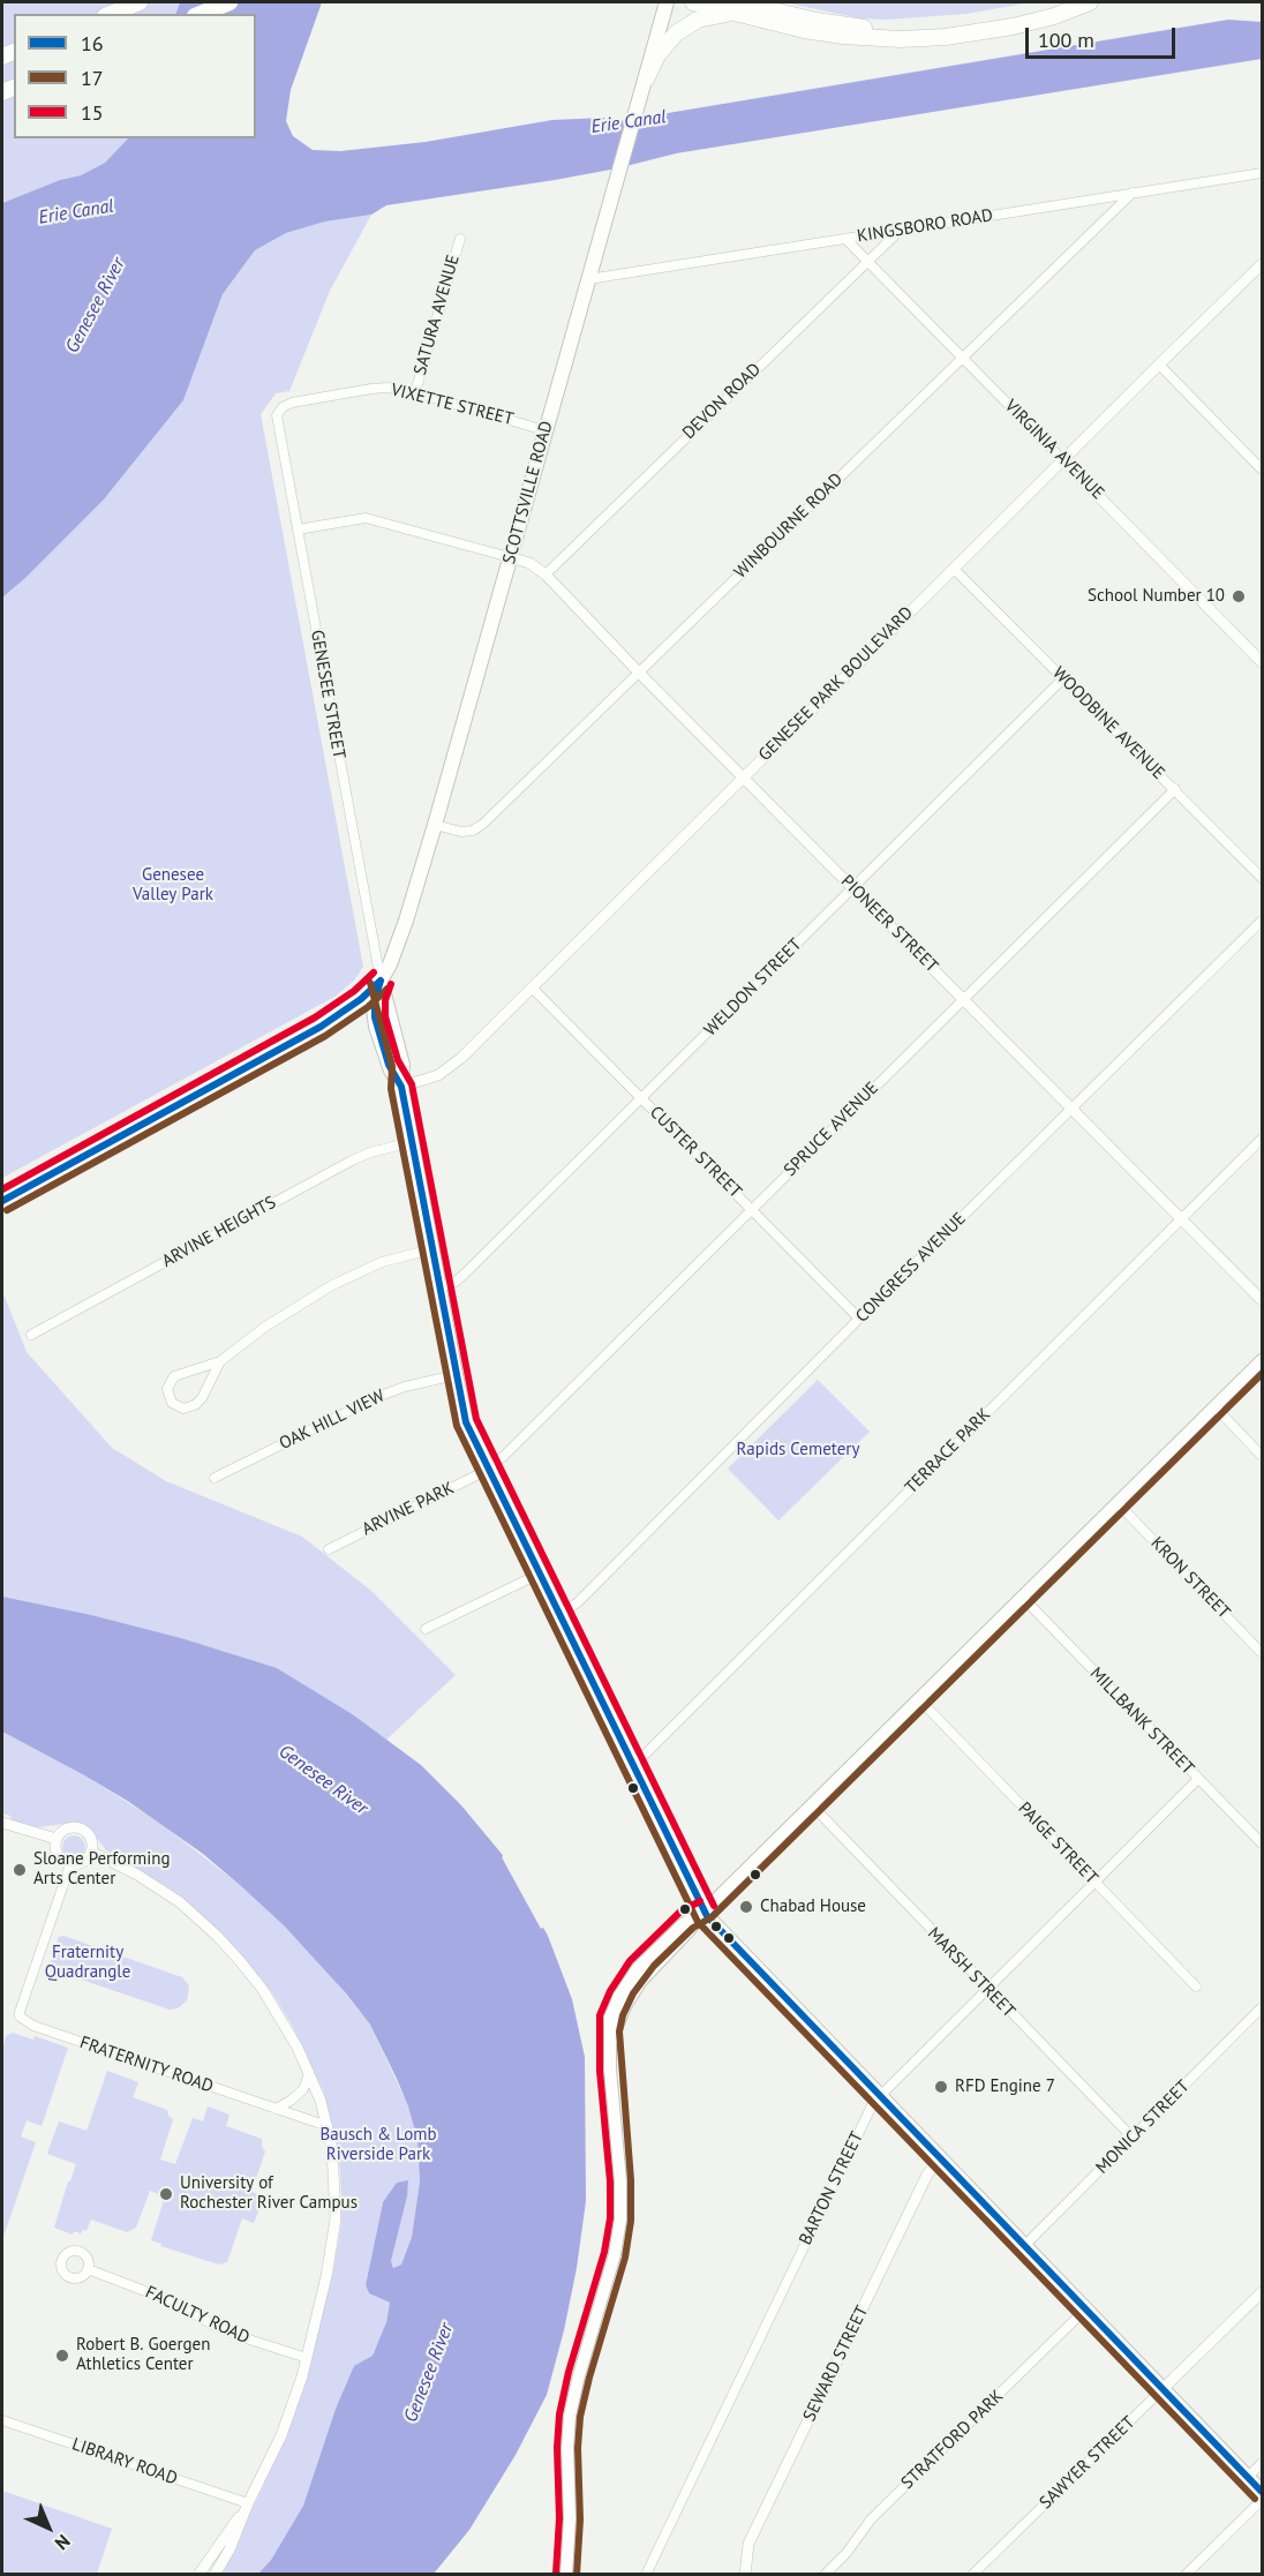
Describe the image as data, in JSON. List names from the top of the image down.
{
  "streets": {
    "main road": ["SCOTTSVILLE ROAD", "GENESEE STREET"],
    "street": [
      "KINGSBORO ROAD",
      "SATURA AVENUE",
      "DEVON ROAD",
      "VIXETTE STREET",
      "VIRGINIA AVENUE",
      "WINBOURNE ROAD",
      "GENESEE PARK BOULEVARD",
      "WOODBINE AVENUE",
      "PIONEER STREET",
      "WELDON STREET",
      "SPRUCE AVENUE",
      "CUSTER STREET",
      "ARVINE HEIGHTS",
      "CONGRESS AVENUE",
      "OAK HILL VIEW",
      "TERRACE PARK",
      "ARVINE PARK",
      "KRON STREET",
      "MILLBANK STREET",
      "PAIGE STREET",
      "MARSH STREET",
      "FRATERNITY ROAD",
      "MONICA STREET",
      "BARTON STREET",
      "FACULTY ROAD",
      "SEWARD STREET",
      "STRATFORD PARK",
      "LIBRARY ROAD",
      "SAWYER STREET"
    ]
  },
  "crossings": [
    ["KINGSBORO ROAD", "DEVON ROAD"],
    ["KINGSBORO ROAD", "VIRGINIA AVENUE"],
    ["KINGSBORO ROAD", "SCOTTSVILLE ROAD"],
    ["KINGSBORO ROAD", "WINBOURNE ROAD"],
    ["SATURA AVENUE", "VIXETTE STREET"],
    ["DEVON ROAD", "VIRGINIA AVENUE"],
    ["DEVON ROAD", "PIONEER STREET"],
    ["VIXETTE STREET", "SCOTTSVILLE ROAD"],
    ["VIXETTE STREET", "GENESEE STREET"],
    ["VIRGINIA AVENUE", "WINBOURNE ROAD"],
    ["VIRGINIA AVENUE", "GENESEE PARK BOULEVARD"],
    ["SCOTTSVILLE ROAD", "WINBOURNE ROAD"],
    ["SCOTTSVILLE ROAD", "GENESEE STREET"],
    ["SCOTTSVILLE ROAD", "PIONEER STREET"],
    ["WINBOURNE ROAD", "PIONEER STREET"],
    ["GENESEE PARK BOULEVARD", "GENESEE STREET"],
    ["GENESEE PARK BOULEVARD", "WOODBINE AVENUE"],
    ["GENESEE PARK BOULEVARD", "PIONEER STREET"],
    ["GENESEE PARK BOULEVARD", "CUSTER STREET"],
    ["GENESEE STREET", "WELDON STREET"],
    ["GENESEE STREET", "SPRUCE AVENUE"],
    ["GENESEE STREET", "ARVINE HEIGHTS"],
    ["GENESEE STREET", "CONGRESS AVENUE"],
    ["GENESEE STREET", "OAK HILL VIEW"],
    ["GENESEE STREET", "TERRACE PARK"],
    ["GENESEE STREET", "ARVINE PARK"],
    ["GENESEE STREET", "MONICA STREET"],
    ["GENESEE STREET", "BARTON STREET"],
    ["GENESEE STREET", "SEWARD STREET"],
    ["GENESEE STREET", "STRATFORD PARK"],
    ["GENESEE STREET", "SAWYER STREET"],
    ["WOODBINE AVENUE", "WELDON STREET"],
    ["WOODBINE AVENUE", "SPRUCE AVENUE"],
    ["PIONEER STREET", "WELDON STREET"],
    ["PIONEER STREET", "SPRUCE AVENUE"],
    ["PIONEER STREET", "CONGRESS AVENUE"],
    ["PIONEER STREET", "TERRACE PARK"],
    ["WELDON STREET", "CUSTER STREET"],
    ["SPRUCE AVENUE", "CUSTER STREET"],
    ["SPRUCE AVENUE", "ARVINE PARK"],
    ["CUSTER STREET", "CONGRESS AVENUE"],
    ["MILLBANK STREET", "BARTON STREET"],
    ["PAIGE STREET", "BARTON STREET"],
    ["MARSH STREET", "MONICA STREET"],
    ["MARSH STREET", "BARTON STREET"]
  ],
  "water": ["Erie Canal", "Genesee River"],
  "parks": [
    "Genesee Valley Park",
    "Rapids Cemetery",
    "Fraternity Quadrangle",
    "Bausch & Lomb Riverside Park"
  ],
  "places": [
    "School Number 10",
    "Sloane Performing Arts Center",
    "Chabad House",
    "RFD Engine 7",
    "University of Rochester River Campus",
    "Robert B. Goergen Athletics Center"
  ],
  "lines": ["transit line 15", "transit line 16", "transit line 17"],
  "legend": ["16", "17", "15"],
  "scale_bar": "100 m",
  "north": "bottom right"
}
